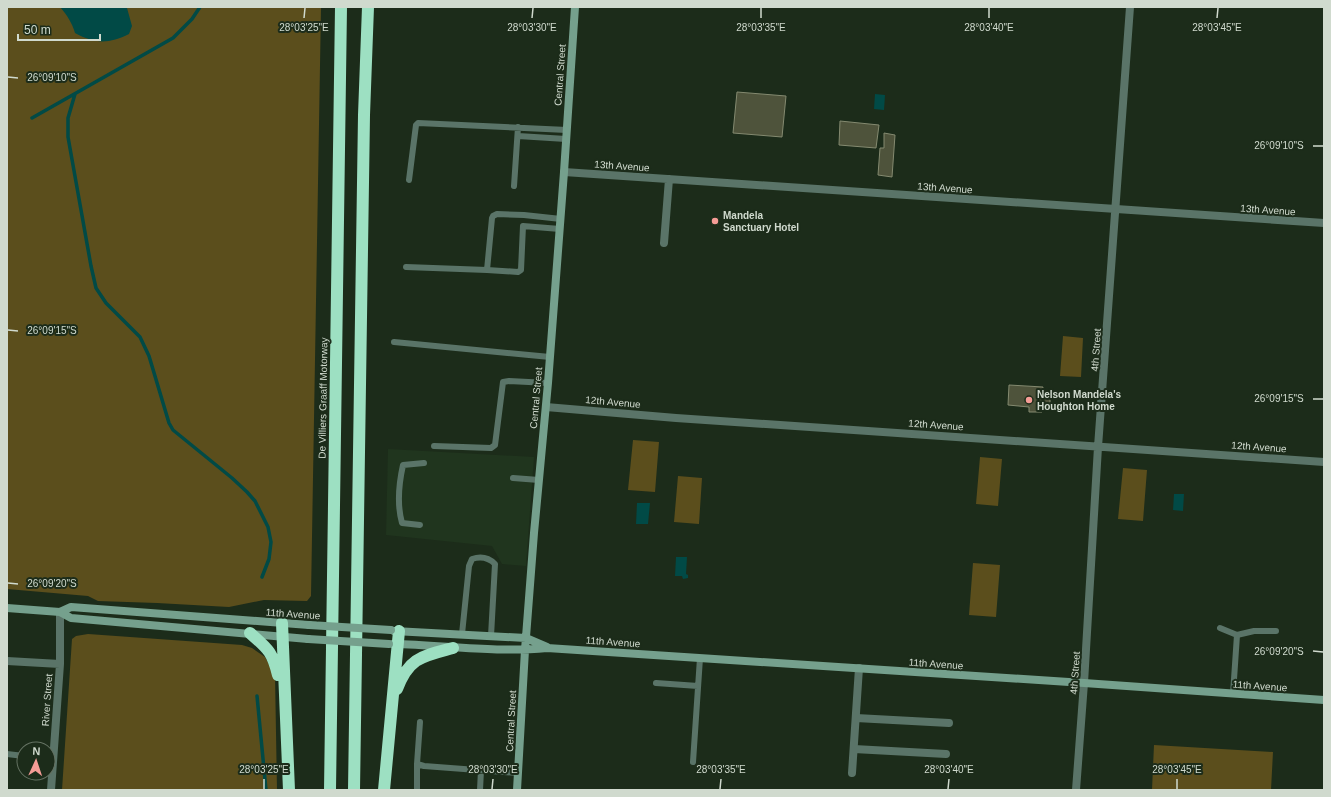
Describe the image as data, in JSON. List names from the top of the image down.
{
  "streets": {
    "highway": ["De Villiers Graaff Motorway"],
    "main road": ["Central Street", "11th Avenue"],
    "street": [
      "13th Avenue",
      "4th Street",
      "12th Avenue",
      "River Street"
    ]
  },
  "crossings": [
    ["Central Street", "13th Avenue"],
    ["Central Street", "12th Avenue"],
    ["Central Street", "11th Avenue"],
    ["13th Avenue", "4th Street"],
    ["4th Street", "12th Avenue"],
    ["4th Street", "11th Avenue"],
    ["11th Avenue", "River Street"]
  ],
  "places": ["Mandela Sanctuary Hotel", "Nelson Mandela's Houghton Home"],
  "scale_bar": "50 m",
  "north": "top",
  "coordinates": [
    "28°03'25\"E",
    "28°03'30\"E",
    "28°03'35\"E",
    "28°03'40\"E",
    "28°03'45\"E",
    "26°09'10\"S",
    "26°09'15\"S",
    "26°09'20\"S"
  ]
}
